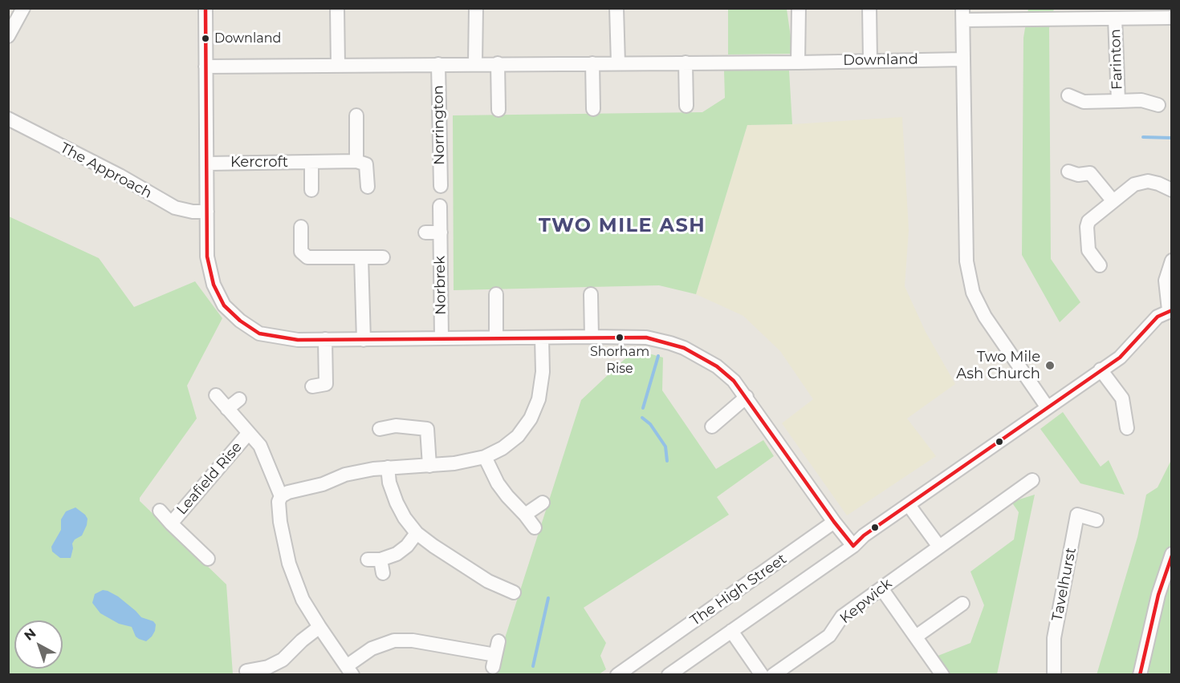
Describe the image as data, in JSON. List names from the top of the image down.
{
  "streets": {
    "street": [
      "Farinton",
      "Downland",
      "Norrington",
      "Kercroft",
      "The Approach",
      "Norbrek",
      "Leafield Rise",
      "Tavelhurst",
      "The High Street",
      "Kepwick"
    ]
  },
  "crossings": [
    ["Downland", "Norrington"]
  ],
  "districts": ["TWO MILE ASH"],
  "places": ["Downland", "Shorham Rise", "Two Mile Ash Church"],
  "north": "top left"
}
